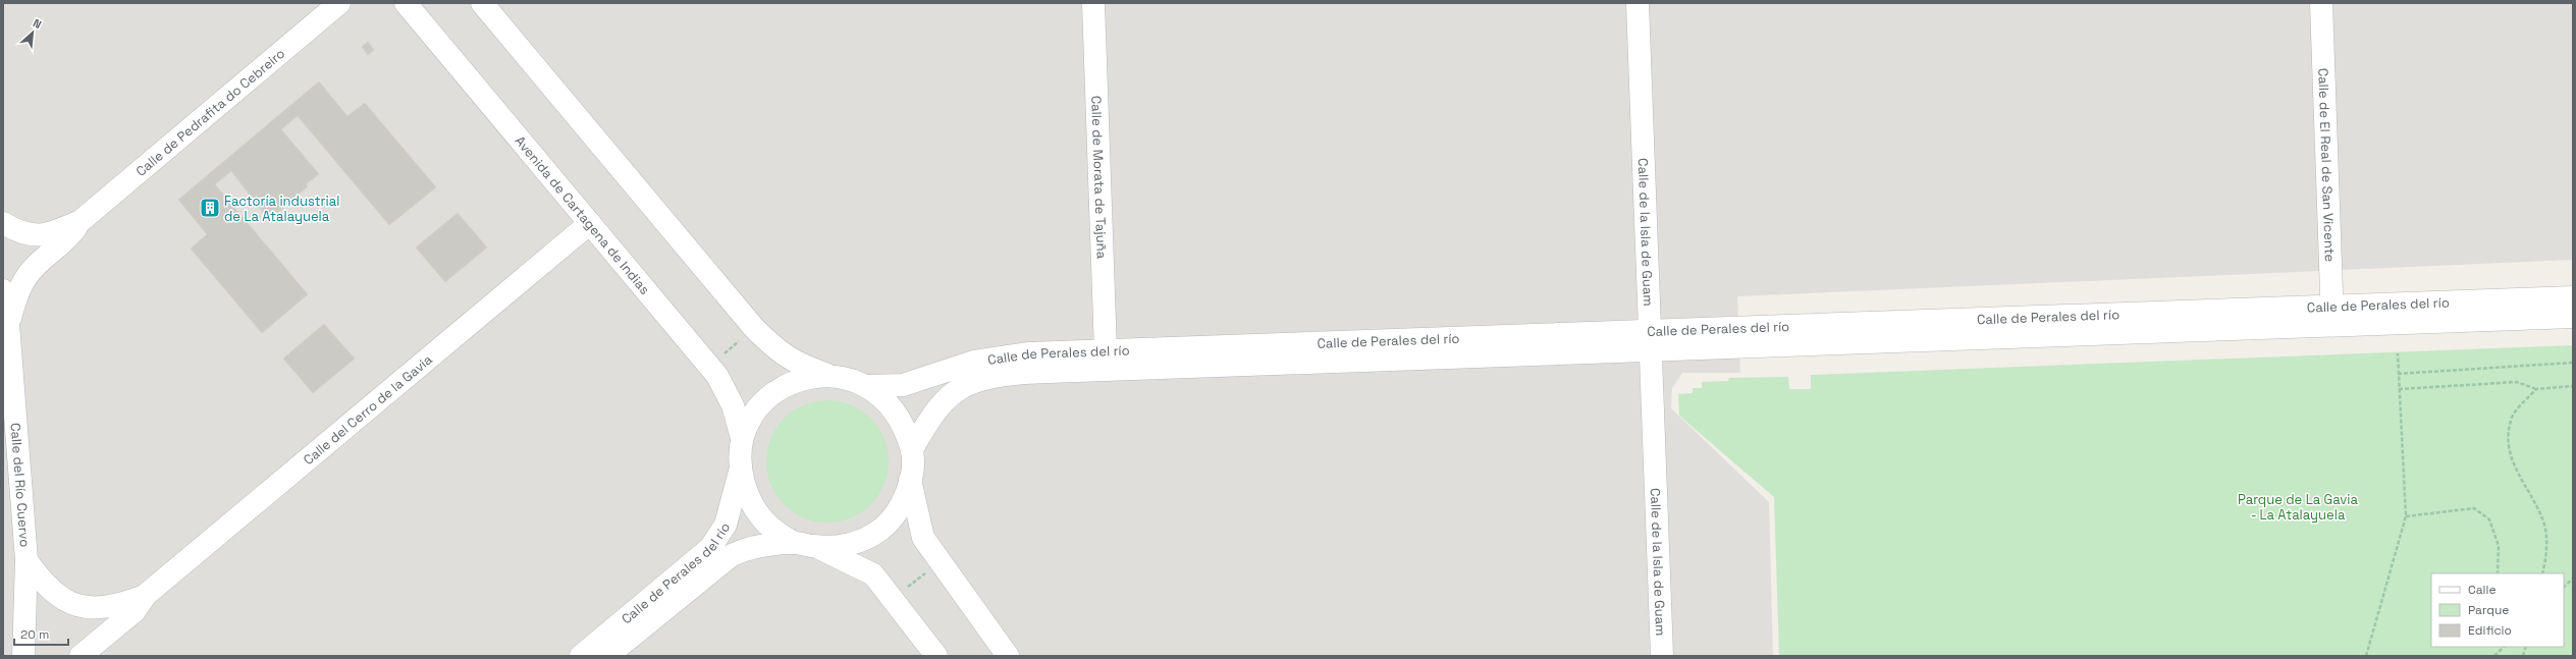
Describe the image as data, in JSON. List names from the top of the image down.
{
  "streets": {
    "street": [
      "Calle de Pedrafita do Cebreiro",
      "Calle de El Real de San Vicente",
      "Calle de Morata de Tajuña",
      "Avenida de Cartagena de Indias",
      "Calle de la Isla de Guam",
      "Calle de Perales del río",
      "Calle del Cerro de la Gavia",
      "Calle del Río Cuervo"
    ]
  },
  "crossings": [
    ["Calle de Pedrafita do Cebreiro", "Calle del Río Cuervo"],
    ["Calle de El Real de San Vicente", "Calle de Perales del río"],
    ["Calle de Morata de Tajuña", "Calle de Perales del río"],
    ["Avenida de Cartagena de Indias", "Calle del Cerro de la Gavia"],
    ["Calle de la Isla de Guam", "Calle de Perales del río"],
    ["Calle del Cerro de la Gavia", "Calle del Río Cuervo"]
  ],
  "parks": ["Parque de La Gavia - La Atalayuela"],
  "places": {
    "building": ["Factoría industrial de La Atalayuela"]
  },
  "legend": ["Calle", "Parque", "Edificio"],
  "scale_bar": "20 m",
  "north": "top right"
}
